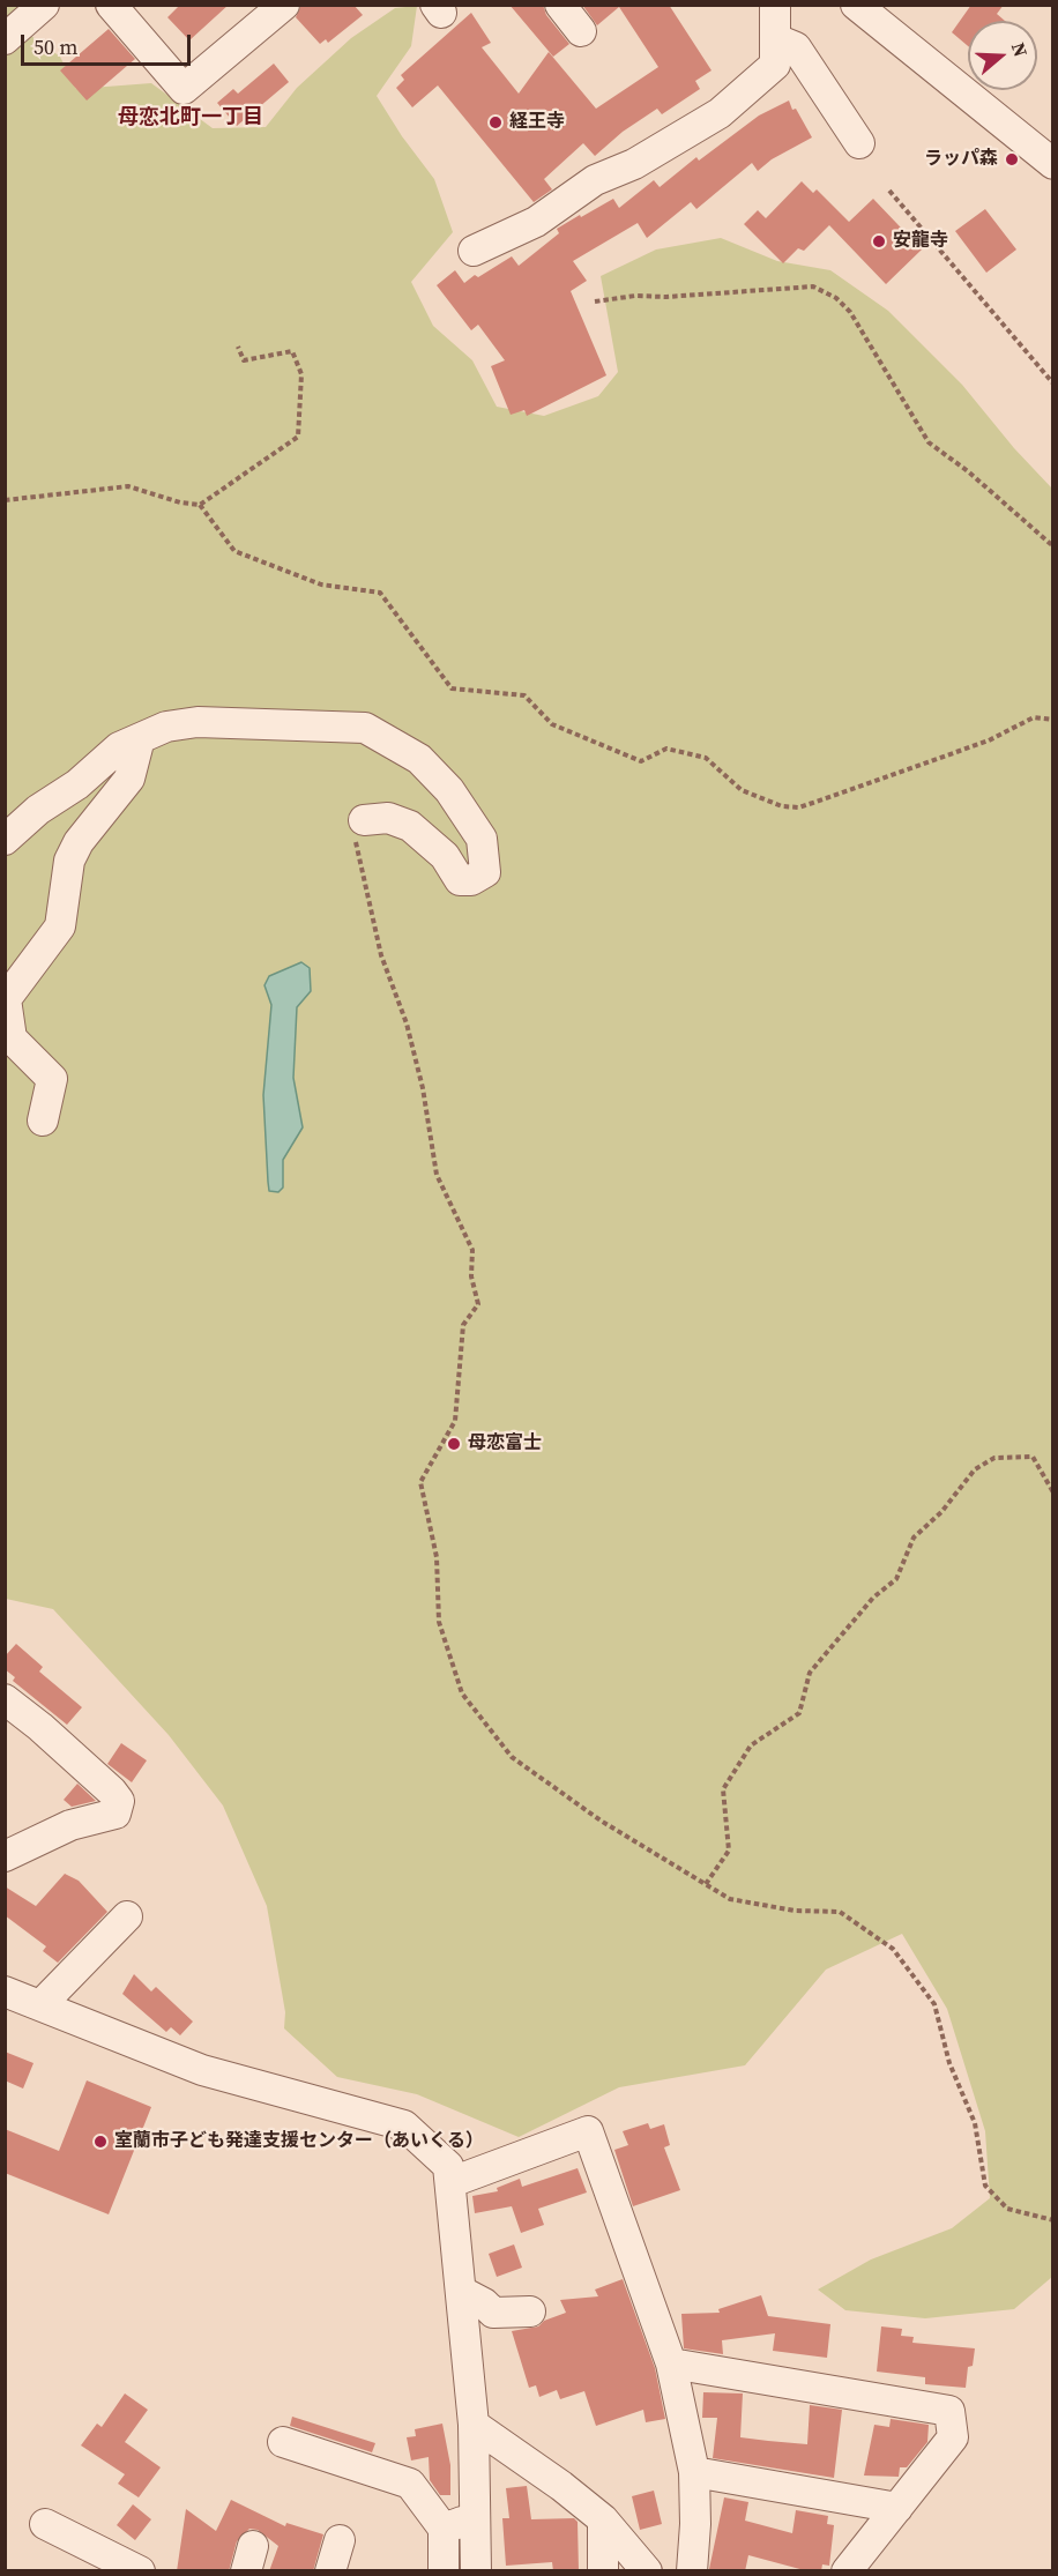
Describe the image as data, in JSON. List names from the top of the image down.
{
  "districts": ["母恋北町一丁目"],
  "places": [
    "経王寺",
    "ラッパ森",
    "安龍寺",
    "母恋富士",
    "室蘭市子ども発達支援センター（あいくる）"
  ],
  "scale_bar": "50 m",
  "north": "right"
}
